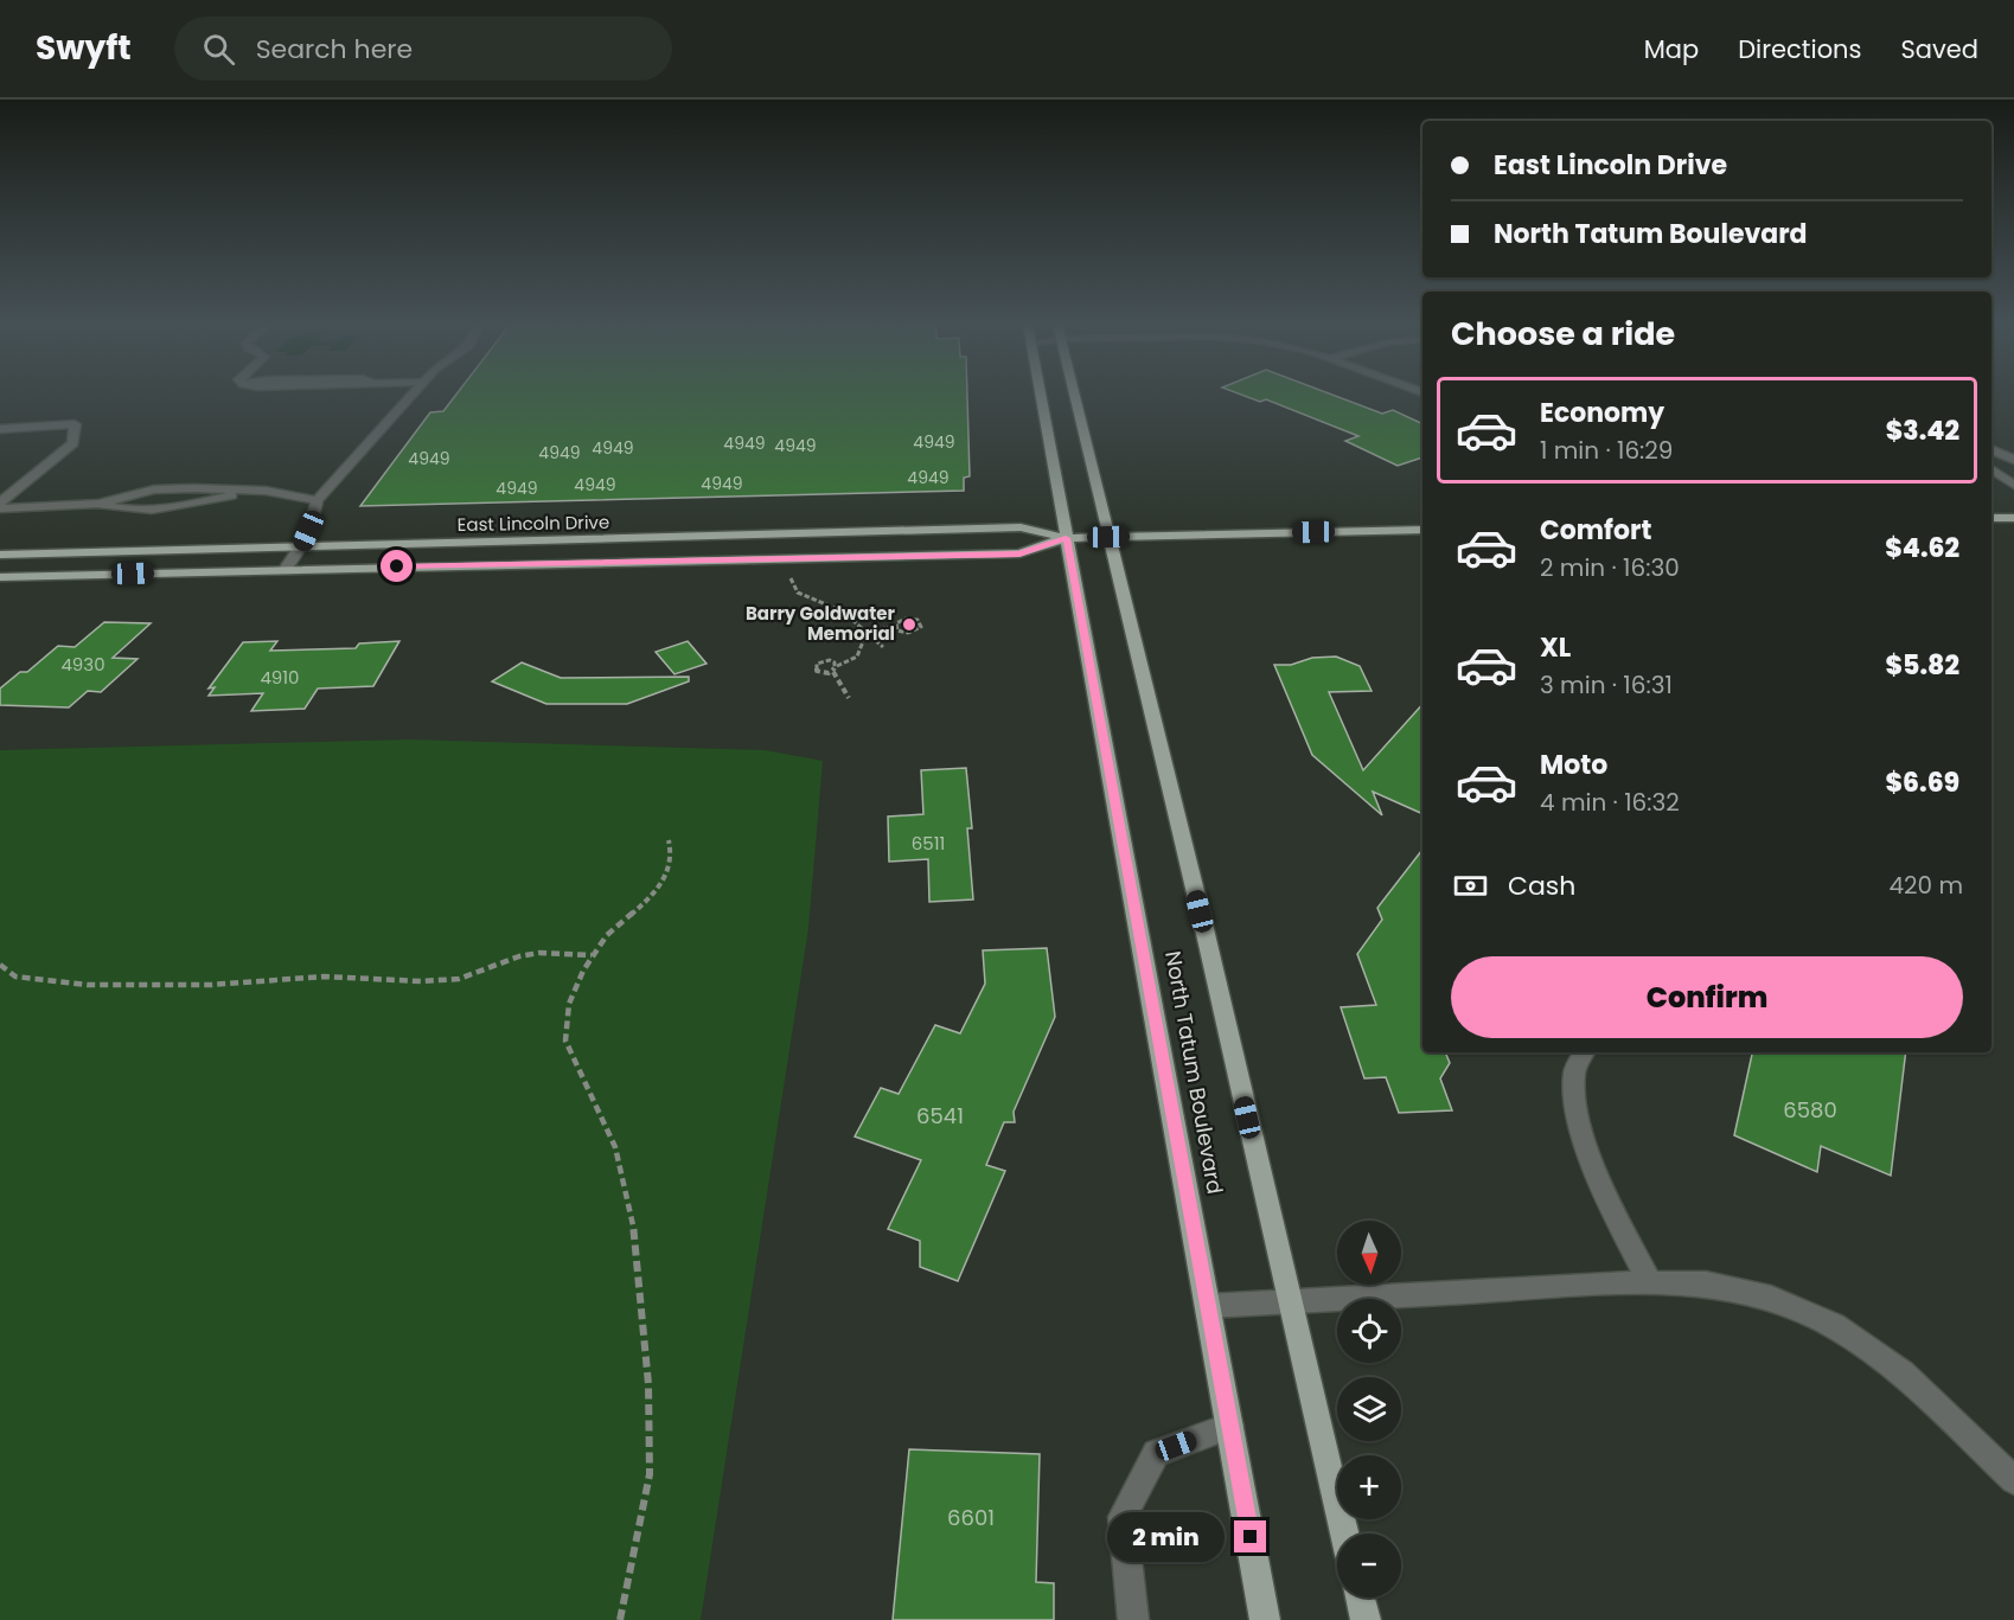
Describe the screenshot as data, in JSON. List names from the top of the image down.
{
  "streets": {
    "main road": ["East Lincoln Drive", "North Tatum Boulevard"]
  },
  "crossings": [
    ["East Lincoln Drive", "North Tatum Boulevard"]
  ],
  "places": ["Barry Goldwater Memorial"],
  "house_numbers": [
    "4949",
    "4949",
    "4949",
    "4949",
    "4949",
    "4949",
    "4949",
    "4949",
    "4949",
    "4949",
    "4930",
    "4910",
    "6511",
    "6580",
    "6541",
    "6601"
  ],
  "north": "bottom",
  "page": {
    "header": "Swyft",
    "search": "Search here",
    "nav": ["Map", "Directions", "Saved"],
    "banner": ["East Lincoln Drive", "North Tatum Boulevard"],
    "heading": "Choose a ride",
    "list": [
      {
        "name": "Economy",
        "note": "1 min · 16:29",
        "value": "$3.42"
      },
      {
        "name": "Comfort",
        "note": "2 min · 16:30",
        "value": "$4.62"
      },
      {
        "name": "XL",
        "note": "3 min · 16:31",
        "value": "$5.82"
      },
      {
        "name": "Moto",
        "note": "4 min · 16:32",
        "value": "$6.69"
      }
    ],
    "pay": ["Cash", "420 m"],
    "buttons": "Confirm",
    "map_buttons": ["+", "−"],
    "bubble": "2 min"
  }
}
